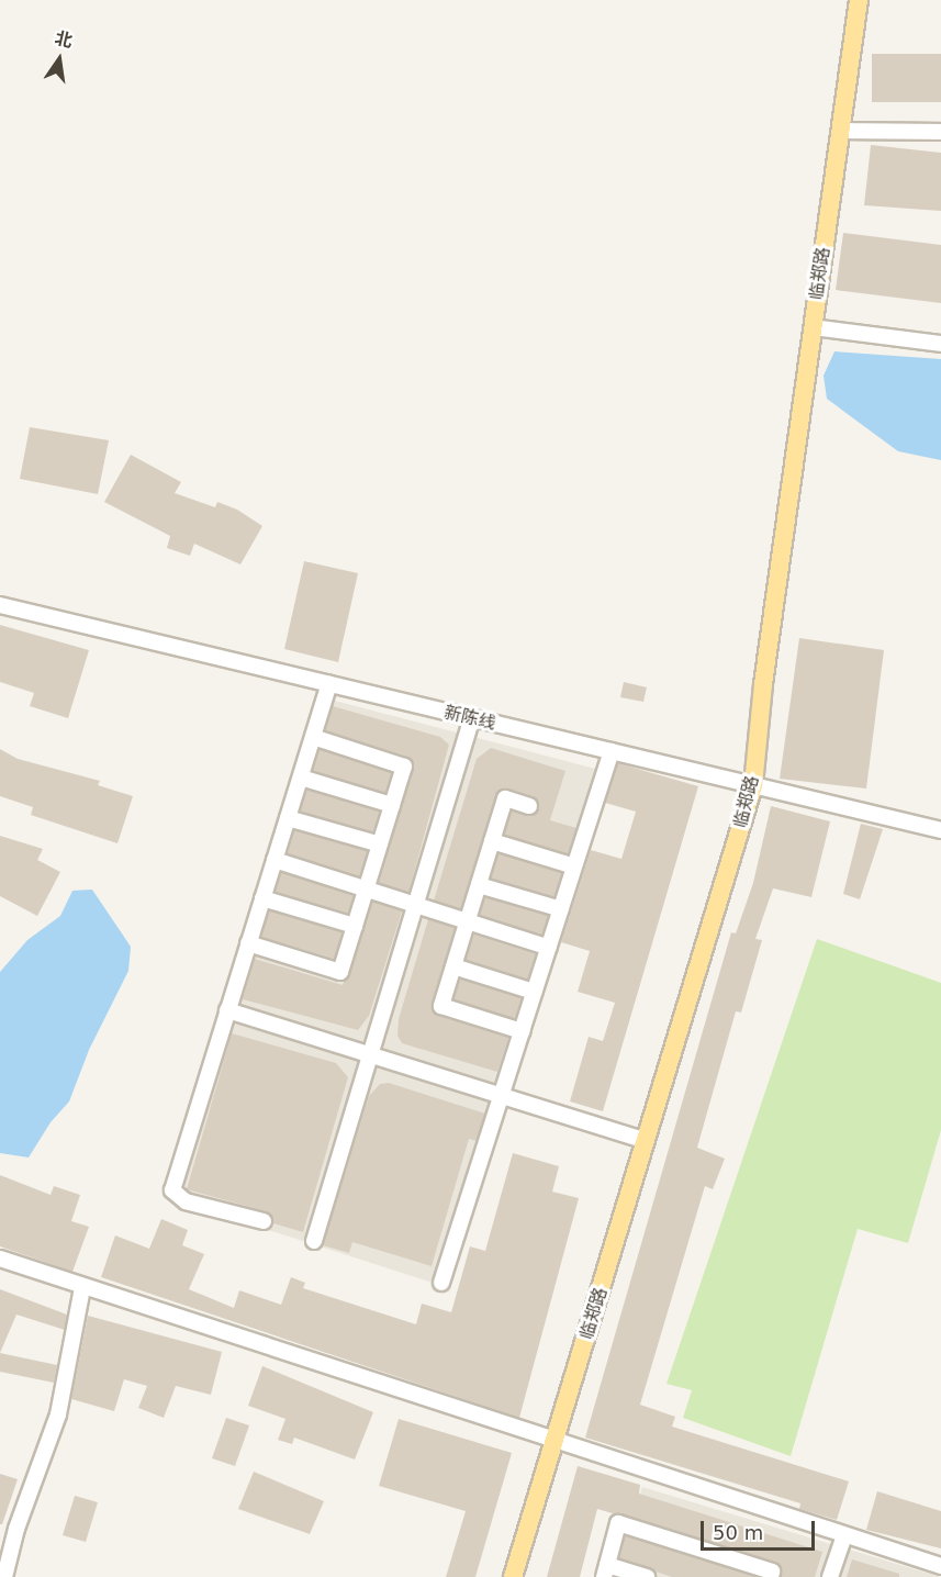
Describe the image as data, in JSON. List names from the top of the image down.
{
  "streets": {
    "main road": ["临郑路"],
    "street": ["新陈线"]
  },
  "crossings": [
    ["临郑路", "新陈线"]
  ],
  "scale_bar": "50 m",
  "north": "top"
}
